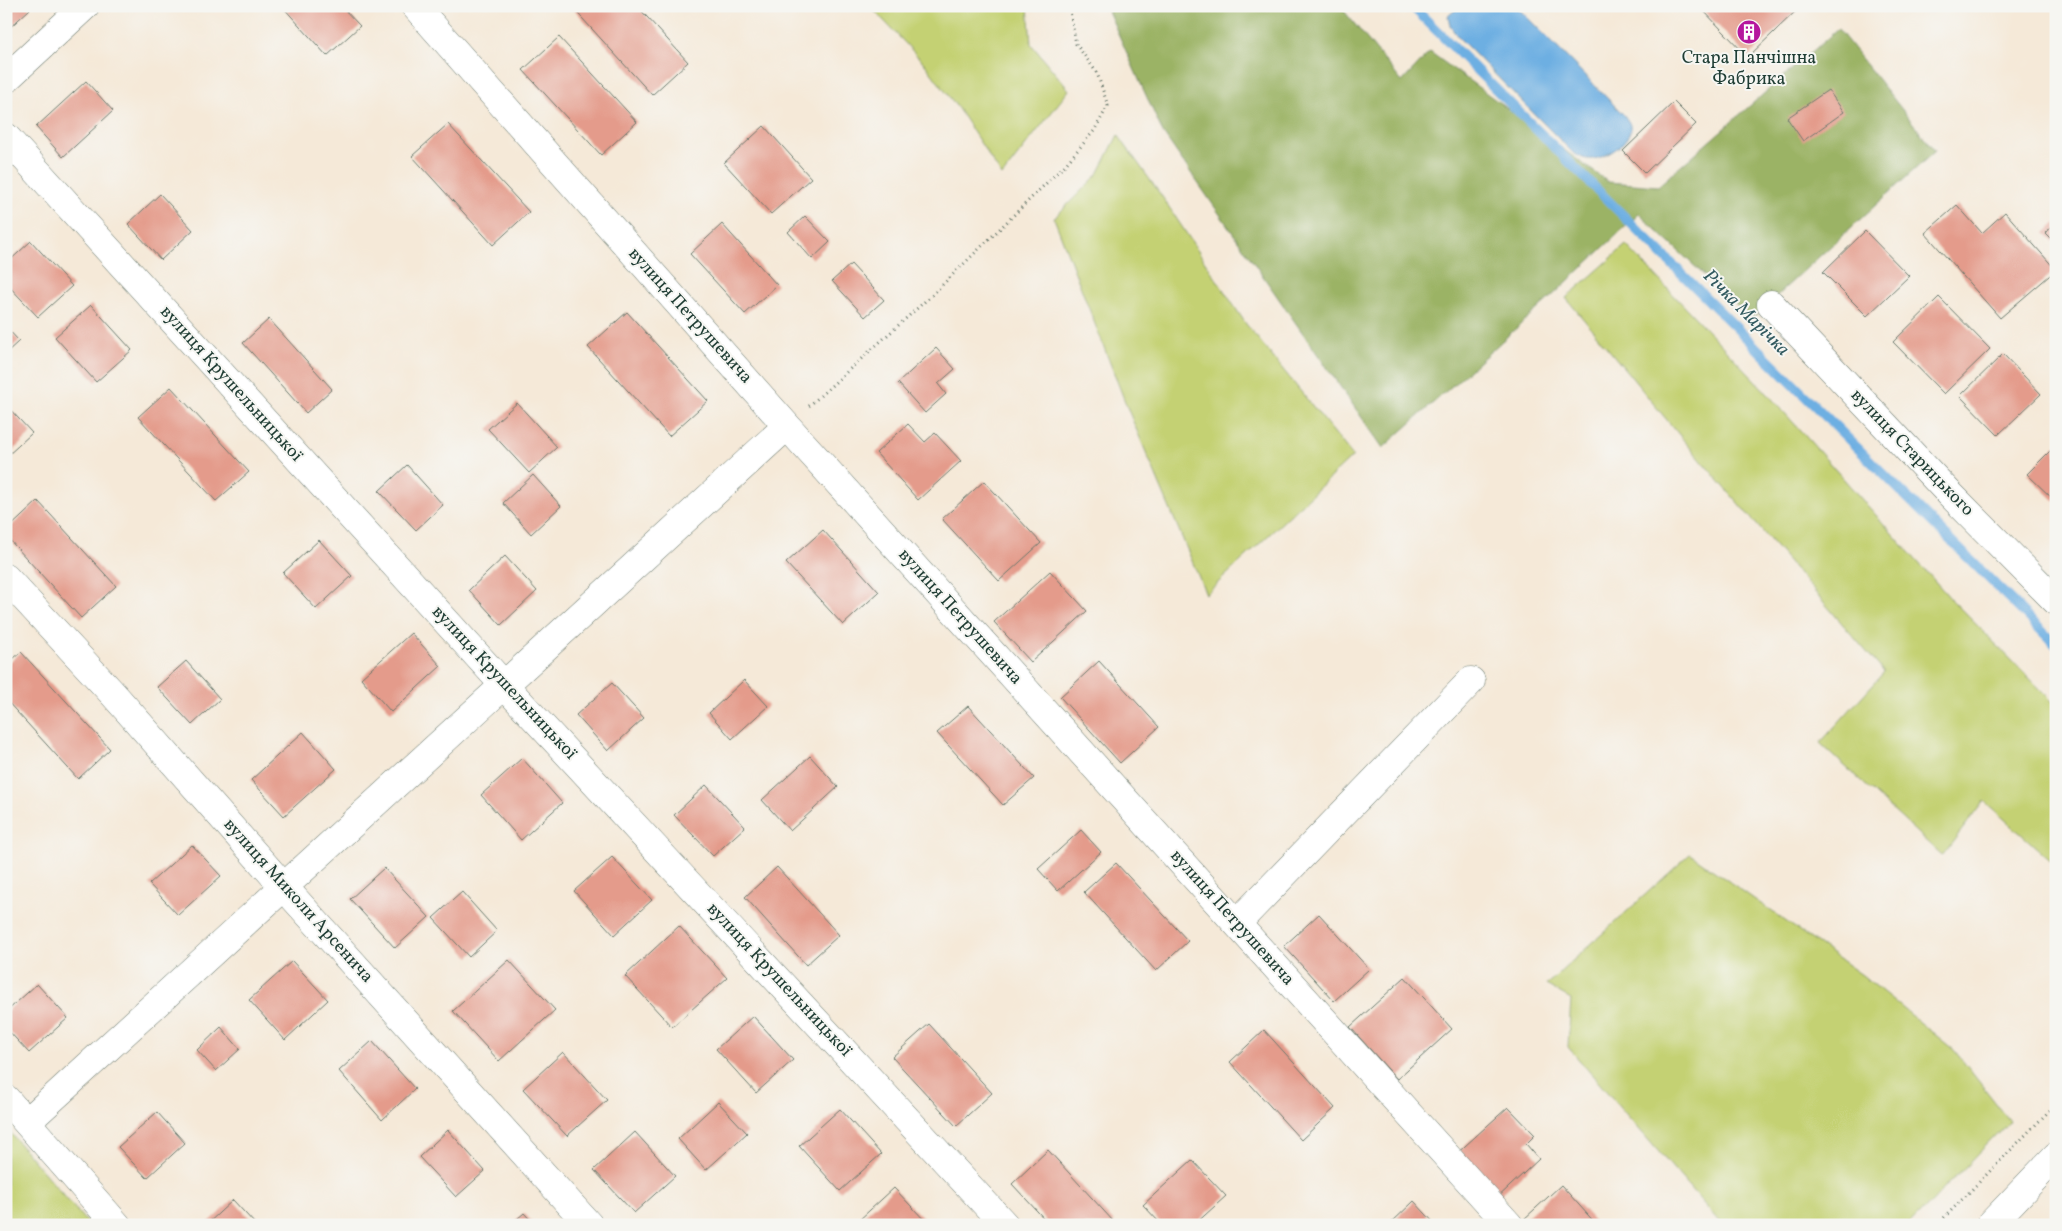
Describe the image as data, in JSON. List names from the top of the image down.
{
  "streets": {
    "street": [
      "вулиця Петрушевича",
      "вулиця Крушельницької",
      "вулиця Старицького",
      "вулиця Миколи Арсенича"
    ]
  },
  "water": ["Річка Марічка"],
  "places": {
    "building": ["Стара Панчішна Фабрика"]
  }
}
